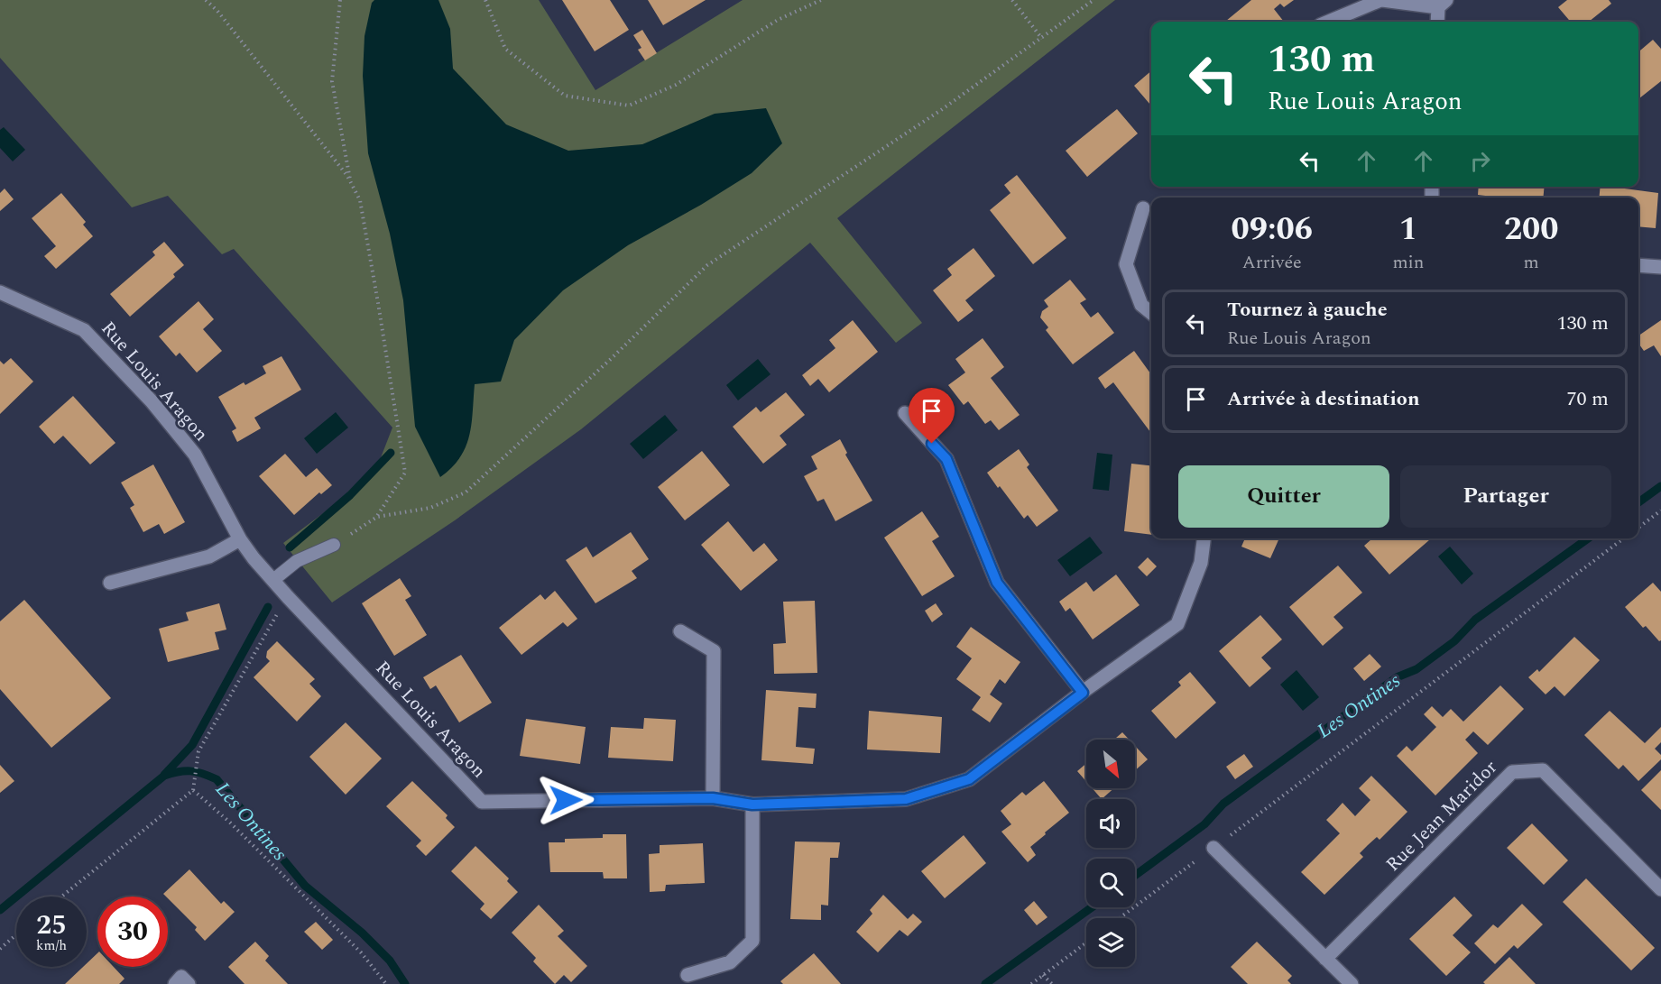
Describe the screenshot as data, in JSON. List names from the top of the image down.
{
  "streets": {
    "street": ["Rue Louis Aragon", "Rue Jean Maridor"]
  },
  "water": ["Les Ontines"],
  "north": "bottom right",
  "page": {
    "turn": ["130 m", "Rue Louis Aragon"],
    "eta": [
      "09:06",
      "Arrivée",
      "1",
      "min",
      "200",
      "m"
    ],
    "list": [
      {
        "name": "Tournez à gauche",
        "note": "Rue Louis Aragon",
        "value": "130 m"
      },
      {
        "name": "Arrivée à destination",
        "value": "70 m"
      }
    ],
    "buttons": ["Quitter", "Partager"],
    "speed": "25 km/h",
    "limit": "30"
  }
}
